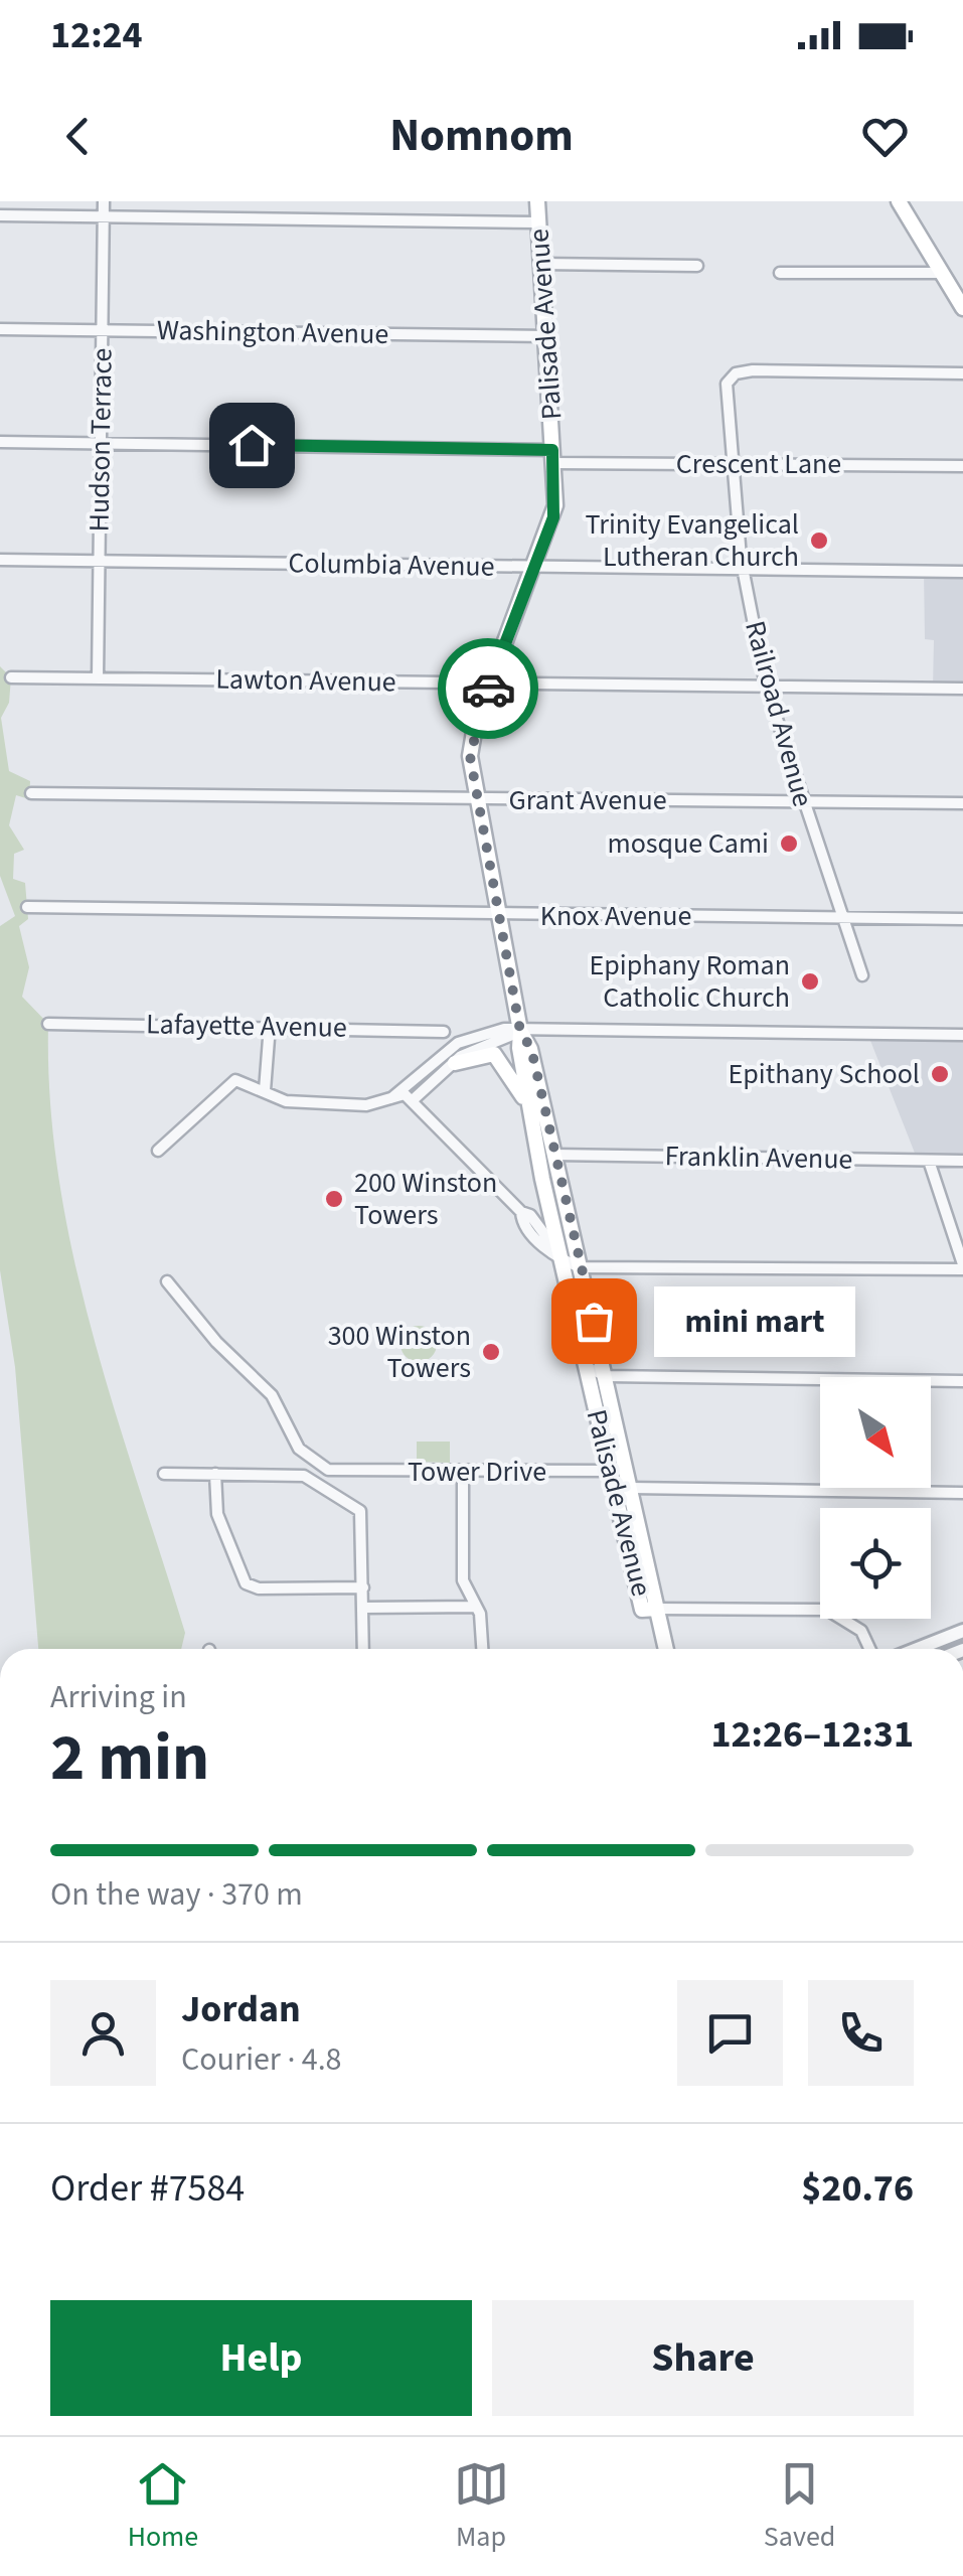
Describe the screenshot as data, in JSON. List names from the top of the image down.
{
  "streets": {
    "main road": ["Palisade Avenue"],
    "street": [
      "Washington Avenue",
      "Hudson Terrace",
      "Crescent Lane",
      "Columbia Avenue",
      "Lawton Avenue",
      "Railroad Avenue",
      "Grant Avenue",
      "Knox Avenue",
      "Lafayette Avenue",
      "Franklin Avenue",
      "Tower Drive"
    ]
  },
  "crossings": [
    ["Palisade Avenue", "Washington Avenue"],
    ["Palisade Avenue", "Crescent Lane"],
    ["Palisade Avenue", "Columbia Avenue"],
    ["Palisade Avenue", "Lawton Avenue"],
    ["Palisade Avenue", "Grant Avenue"],
    ["Palisade Avenue", "Knox Avenue"],
    ["Palisade Avenue", "Franklin Avenue"],
    ["Palisade Avenue", "Tower Drive"],
    ["Washington Avenue", "Hudson Terrace"],
    ["Hudson Terrace", "Crescent Lane"],
    ["Hudson Terrace", "Columbia Avenue"],
    ["Hudson Terrace", "Lawton Avenue"],
    ["Crescent Lane", "Railroad Avenue"],
    ["Columbia Avenue", "Railroad Avenue"],
    ["Lawton Avenue", "Railroad Avenue"],
    ["Railroad Avenue", "Grant Avenue"],
    ["Railroad Avenue", "Knox Avenue"]
  ],
  "places": [
    "Trinity Evangelical Lutheran Church",
    "mosque Cami",
    "Epiphany Roman Catholic Church",
    "Epithany School",
    "200 Winston Towers",
    "mini mart",
    "300 Winston Towers"
  ],
  "north": "bottom right",
  "page": {
    "status": "12:24",
    "header": "Nomnom",
    "bubble": "mini mart",
    "heading": ["2 min", "Arriving in", "12:26–12:31"],
    "panel": [
      "Jordan",
      "Courier · 4.8",
      "Order #7584",
      "$20.76"
    ],
    "bar": "On the way · 370 m",
    "buttons": ["Help", "Share"],
    "tabs": ["Home", "Map", "Saved"]
  }
}
